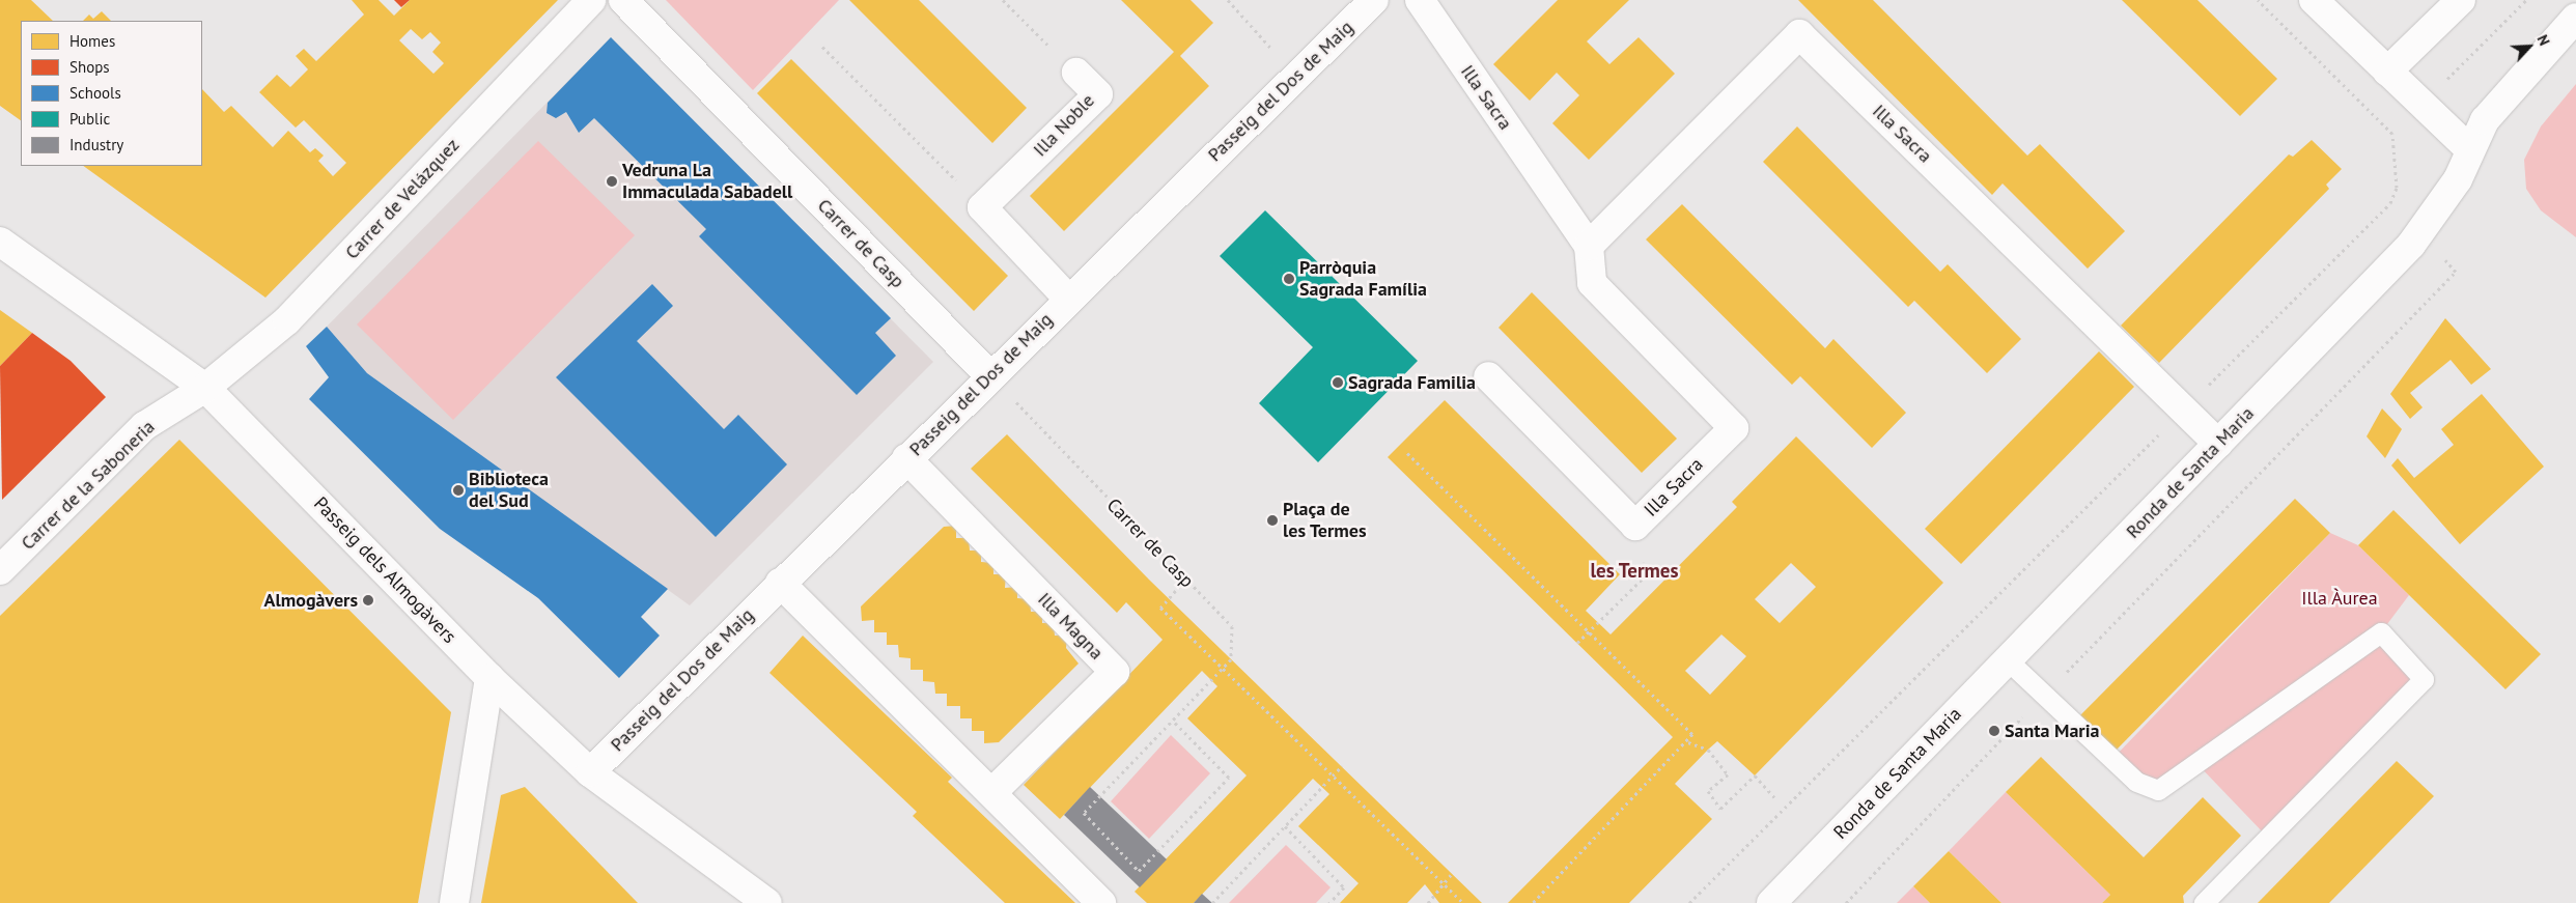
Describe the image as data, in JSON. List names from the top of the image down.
{
  "streets": {
    "street": [
      "Passeig del Dos de Maig",
      "Illa Sacra",
      "Illa Noble",
      "Carrer de Velázquez",
      "Carrer de Casp",
      "Ronda de Santa Maria",
      "Carrer de la Saboneria",
      "Passeig dels Almogàvers",
      "Illa Magna"
    ]
  },
  "crossings": [
    ["Passeig del Dos de Maig", "Carrer de Casp"],
    ["Passeig del Dos de Maig", "Passeig dels Almogàvers"],
    ["Passeig del Dos de Maig", "Illa Magna"],
    ["Illa Sacra", "Ronda de Santa Maria"],
    ["Carrer de Velázquez", "Carrer de la Saboneria"],
    ["Carrer de Velázquez", "Passeig dels Almogàvers"],
    ["Carrer de la Saboneria", "Passeig dels Almogàvers"]
  ],
  "districts": ["les Termes"],
  "parks": ["Illa Àurea"],
  "places": [
    "Vedruna La Immaculada Sabadell",
    "Parròquia Sagrada Família",
    "Sagrada Familia",
    "Biblioteca del Sud",
    "Plaça de les Termes",
    "Almogàvers",
    "Santa Maria"
  ],
  "legend": [
    "Homes",
    "Shops",
    "Schools",
    "Public",
    "Industry"
  ],
  "north": "top right"
}
